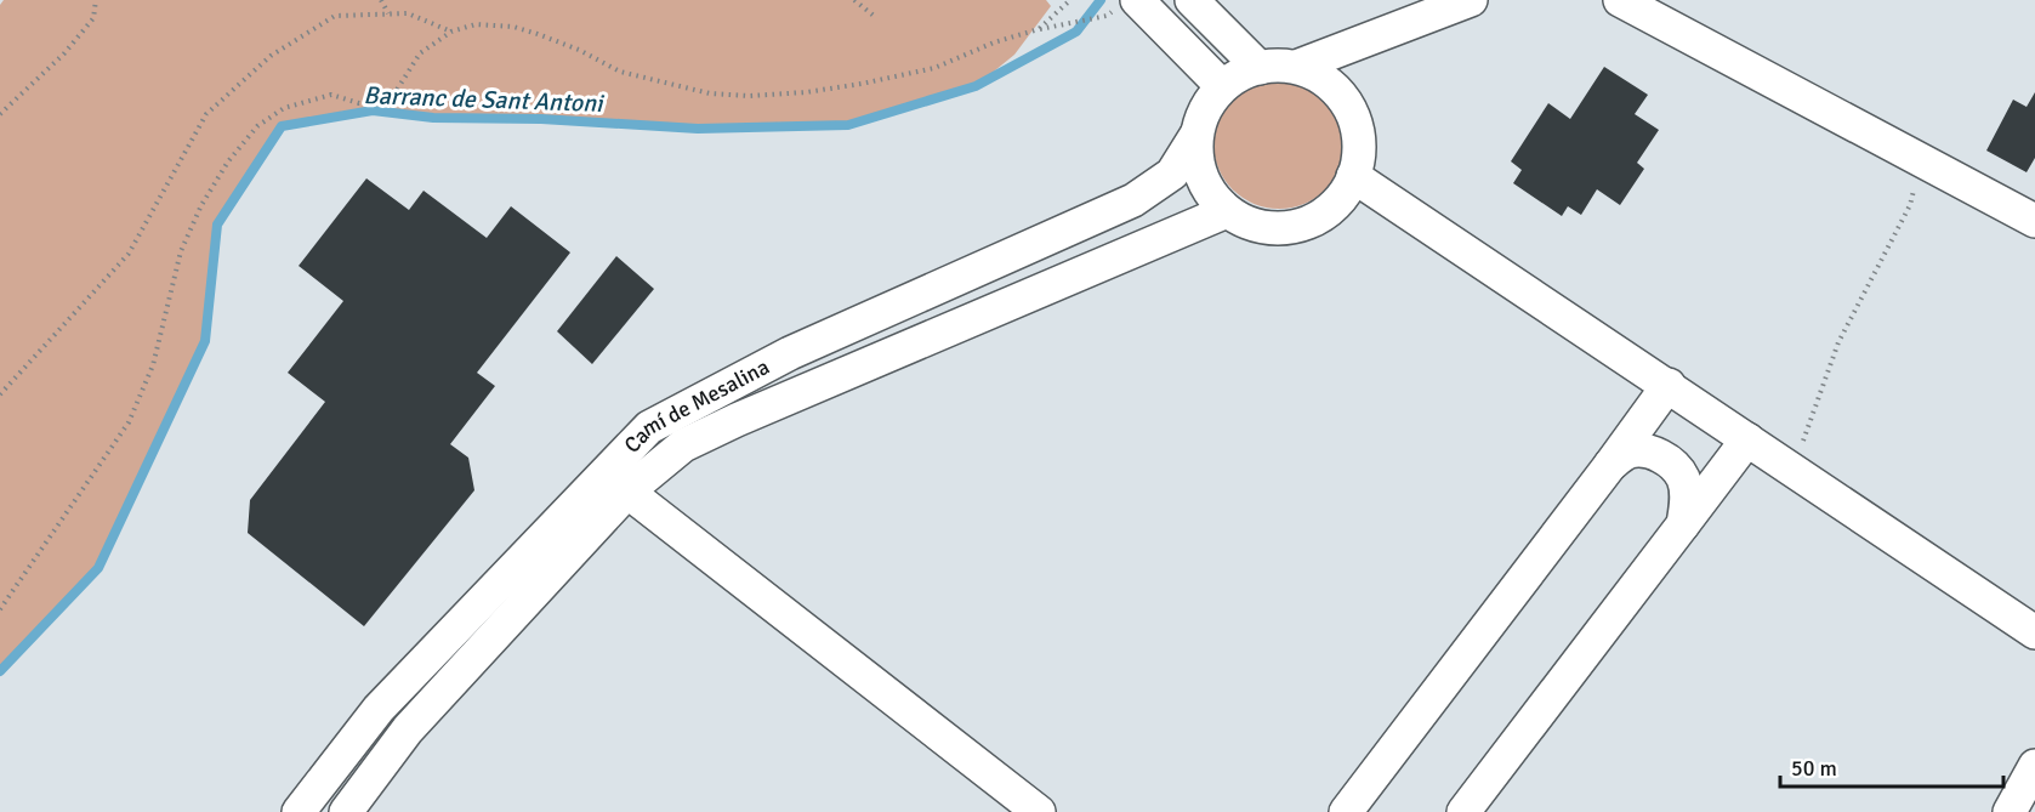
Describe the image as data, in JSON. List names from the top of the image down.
{
  "streets": {
    "street": ["Camí de Mesalina"]
  },
  "water": ["Barranc de Sant Antoni"],
  "scale_bar": "50 m"
}
